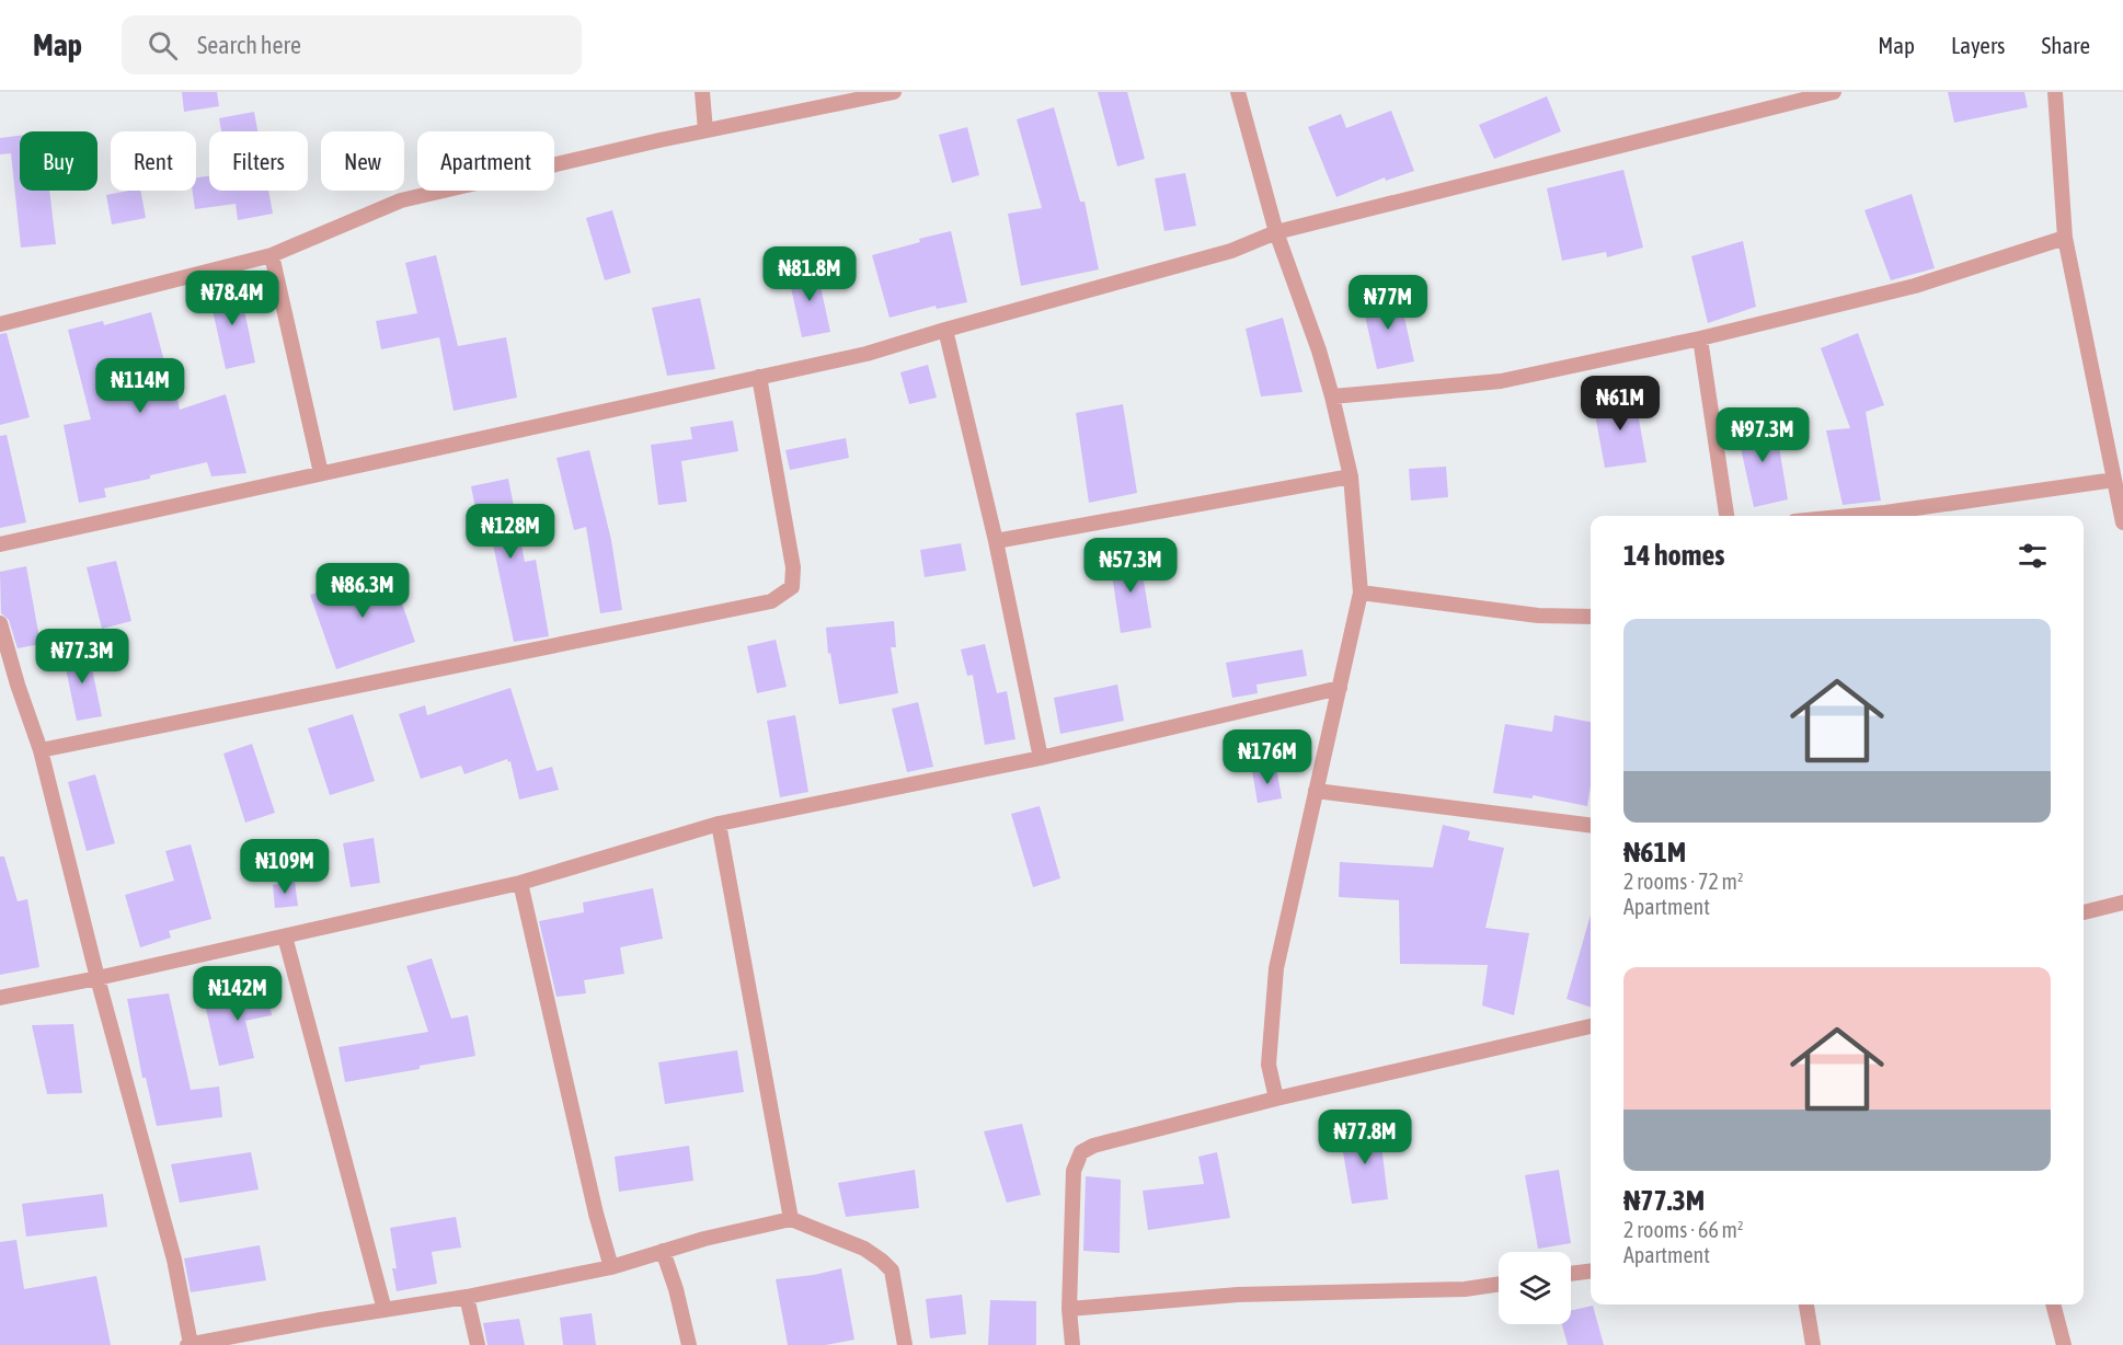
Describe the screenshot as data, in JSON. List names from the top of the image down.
{
  "page": {
    "header": "Map",
    "search": "Search here",
    "nav": ["Map", "Layers", "Share"],
    "chip": [
      "Buy",
      "Rent",
      "Filters",
      "New",
      "Apartment"
    ],
    "price": [
      "₦81.8M",
      "₦78.4M",
      "₦77M",
      "₦114M",
      "₦61M",
      "₦97.3M",
      "₦128M",
      "₦57.3M",
      "₦86.3M",
      "₦77.3M",
      "₦176M",
      "₦109M",
      "₦142M",
      "₦77.8M"
    ],
    "heading": "14 homes",
    "list": [
      {
        "name": "₦61M",
        "note": "2 rooms · 72 m² · Apartment"
      },
      {
        "name": "₦77.3M",
        "note": "2 rooms · 66 m² · Apartment"
      }
    ]
  }
}
